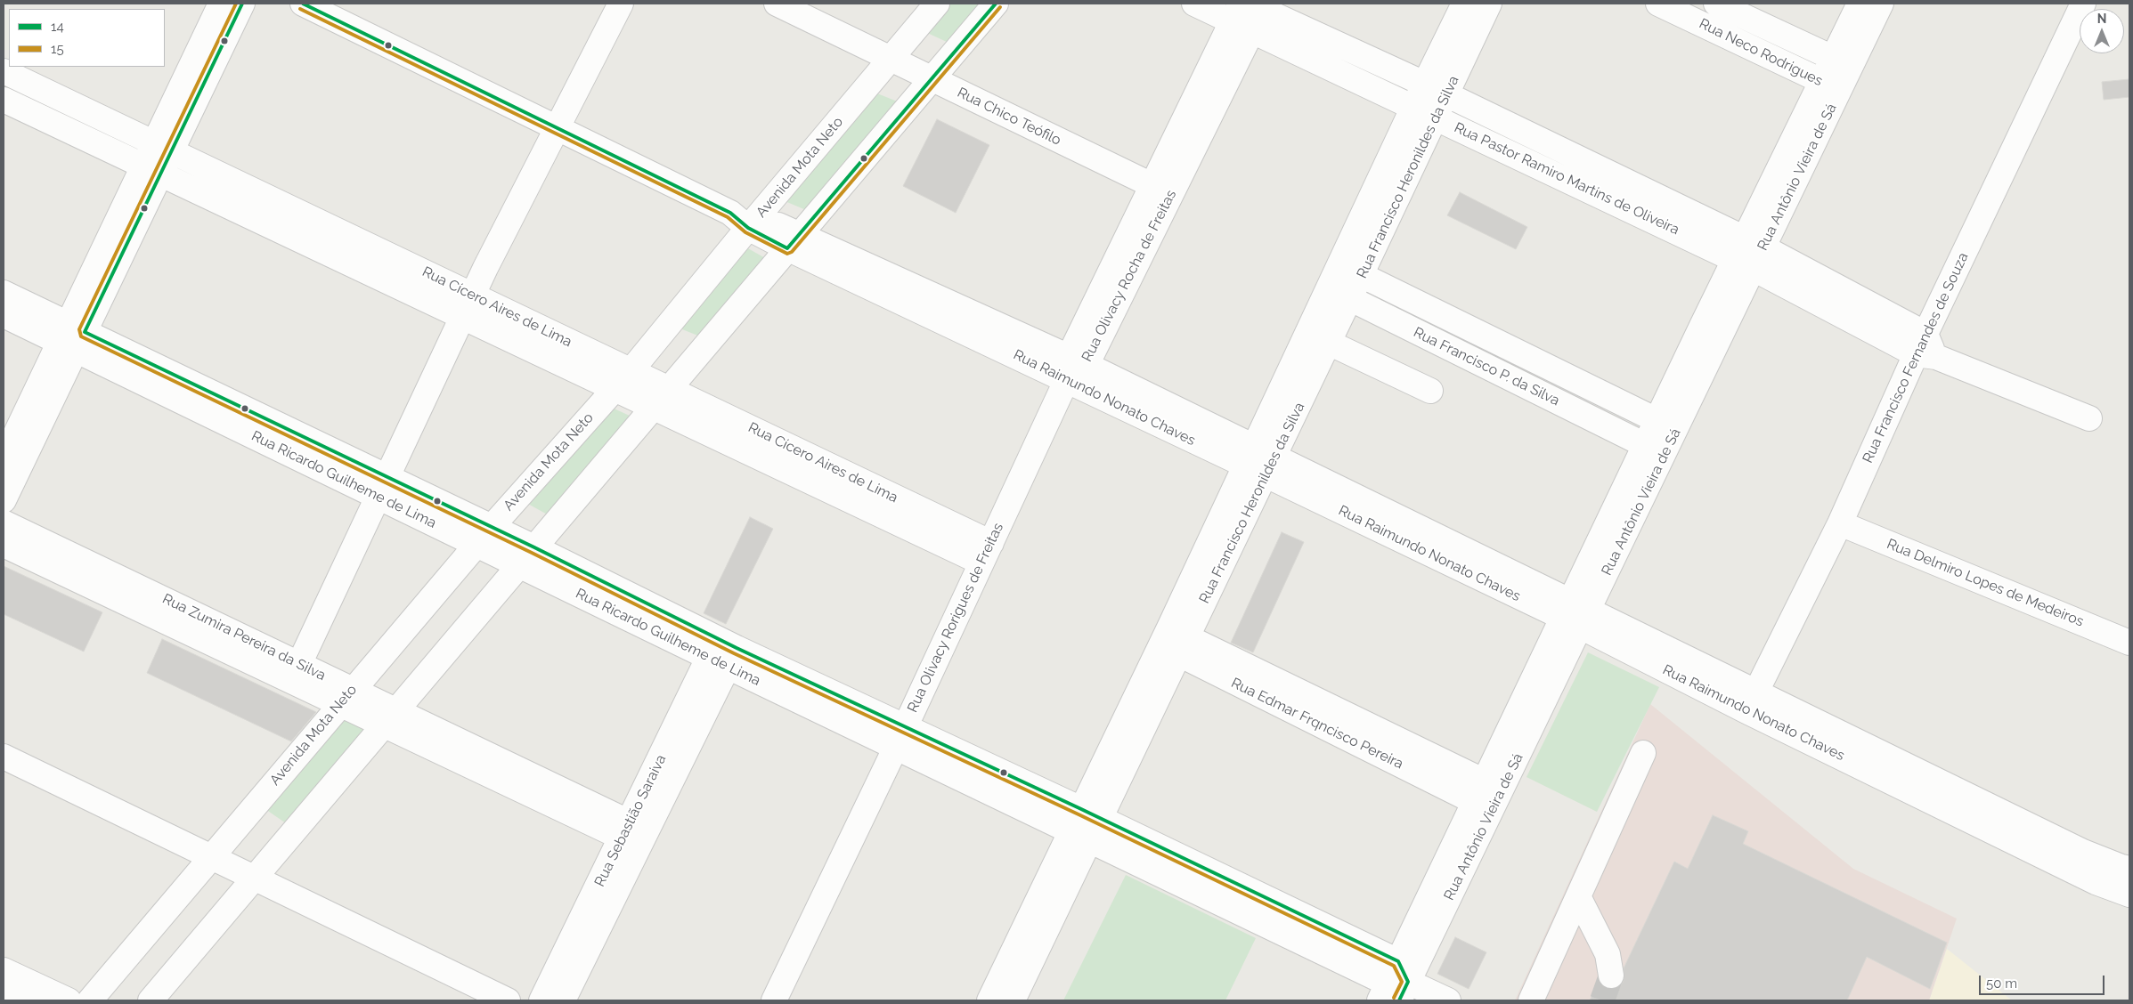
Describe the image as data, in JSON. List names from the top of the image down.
{
  "streets": {
    "street": [
      "Rua Neco Rodrigues",
      "Rua Chico Teófilo",
      "Avenida Mota Neto",
      "Rua Francisco Heronildes da Silva",
      "Rua Antônio Vieira de Sá",
      "Rua Pastor Ramiro Martins de Oliveira",
      "Rua Olivacy Rocha de Freitas",
      "Rua Cícero Aires de Lima",
      "Rua Francisco Fernandes de Souza",
      "Rua Francisco P. da Silva",
      "Rua Raimundo Nonato Chaves",
      "Rua Ricardo Guilheme de Lima",
      "Rua Delmiro Lopes de Medeiros",
      "Rua Olivacy Rorigues de Freitas",
      "Rua Zumira Pereira da Silva",
      "Rua Edmar Frqncisco Pereira",
      "Rua Sebastião Saraiva"
    ]
  },
  "crossings": [
    ["Rua Neco Rodrigues", "Rua Antônio Vieira de Sá"],
    ["Rua Chico Teófilo", "Avenida Mota Neto"],
    ["Rua Chico Teófilo", "Rua Olivacy Rocha de Freitas"],
    ["Avenida Mota Neto", "Rua Cícero Aires de Lima"],
    ["Avenida Mota Neto", "Rua Raimundo Nonato Chaves"],
    ["Avenida Mota Neto", "Rua Ricardo Guilheme de Lima"],
    ["Avenida Mota Neto", "Rua Zumira Pereira da Silva"],
    ["Rua Francisco Heronildes da Silva", "Rua Pastor Ramiro Martins de Oliveira"],
    ["Rua Francisco Heronildes da Silva", "Rua Francisco P. da Silva"],
    ["Rua Francisco Heronildes da Silva", "Rua Raimundo Nonato Chaves"],
    ["Rua Francisco Heronildes da Silva", "Rua Ricardo Guilheme de Lima"],
    ["Rua Francisco Heronildes da Silva", "Rua Edmar Frqncisco Pereira"],
    ["Rua Antônio Vieira de Sá", "Rua Pastor Ramiro Martins de Oliveira"],
    ["Rua Antônio Vieira de Sá", "Rua Francisco P. da Silva"],
    ["Rua Antônio Vieira de Sá", "Rua Raimundo Nonato Chaves"],
    ["Rua Antônio Vieira de Sá", "Rua Ricardo Guilheme de Lima"],
    ["Rua Antônio Vieira de Sá", "Rua Edmar Frqncisco Pereira"],
    ["Rua Pastor Ramiro Martins de Oliveira", "Rua Olivacy Rocha de Freitas"],
    ["Rua Pastor Ramiro Martins de Oliveira", "Rua Francisco Fernandes de Souza"],
    ["Rua Olivacy Rocha de Freitas", "Rua Raimundo Nonato Chaves"],
    ["Rua Olivacy Rocha de Freitas", "Rua Olivacy Rorigues de Freitas"],
    ["Rua Cícero Aires de Lima", "Rua Olivacy Rorigues de Freitas"],
    ["Rua Francisco Fernandes de Souza", "Rua Raimundo Nonato Chaves"],
    ["Rua Francisco Fernandes de Souza", "Rua Delmiro Lopes de Medeiros"],
    ["Rua Raimundo Nonato Chaves", "Rua Olivacy Rorigues de Freitas"],
    ["Rua Ricardo Guilheme de Lima", "Rua Olivacy Rorigues de Freitas"],
    ["Rua Ricardo Guilheme de Lima", "Rua Sebastião Saraiva"],
    ["Rua Zumira Pereira da Silva", "Rua Sebastião Saraiva"]
  ],
  "lines": ["transit line 14", "transit line 15"],
  "legend": ["14", "15"],
  "scale_bar": "50 m",
  "north": "top"
}
